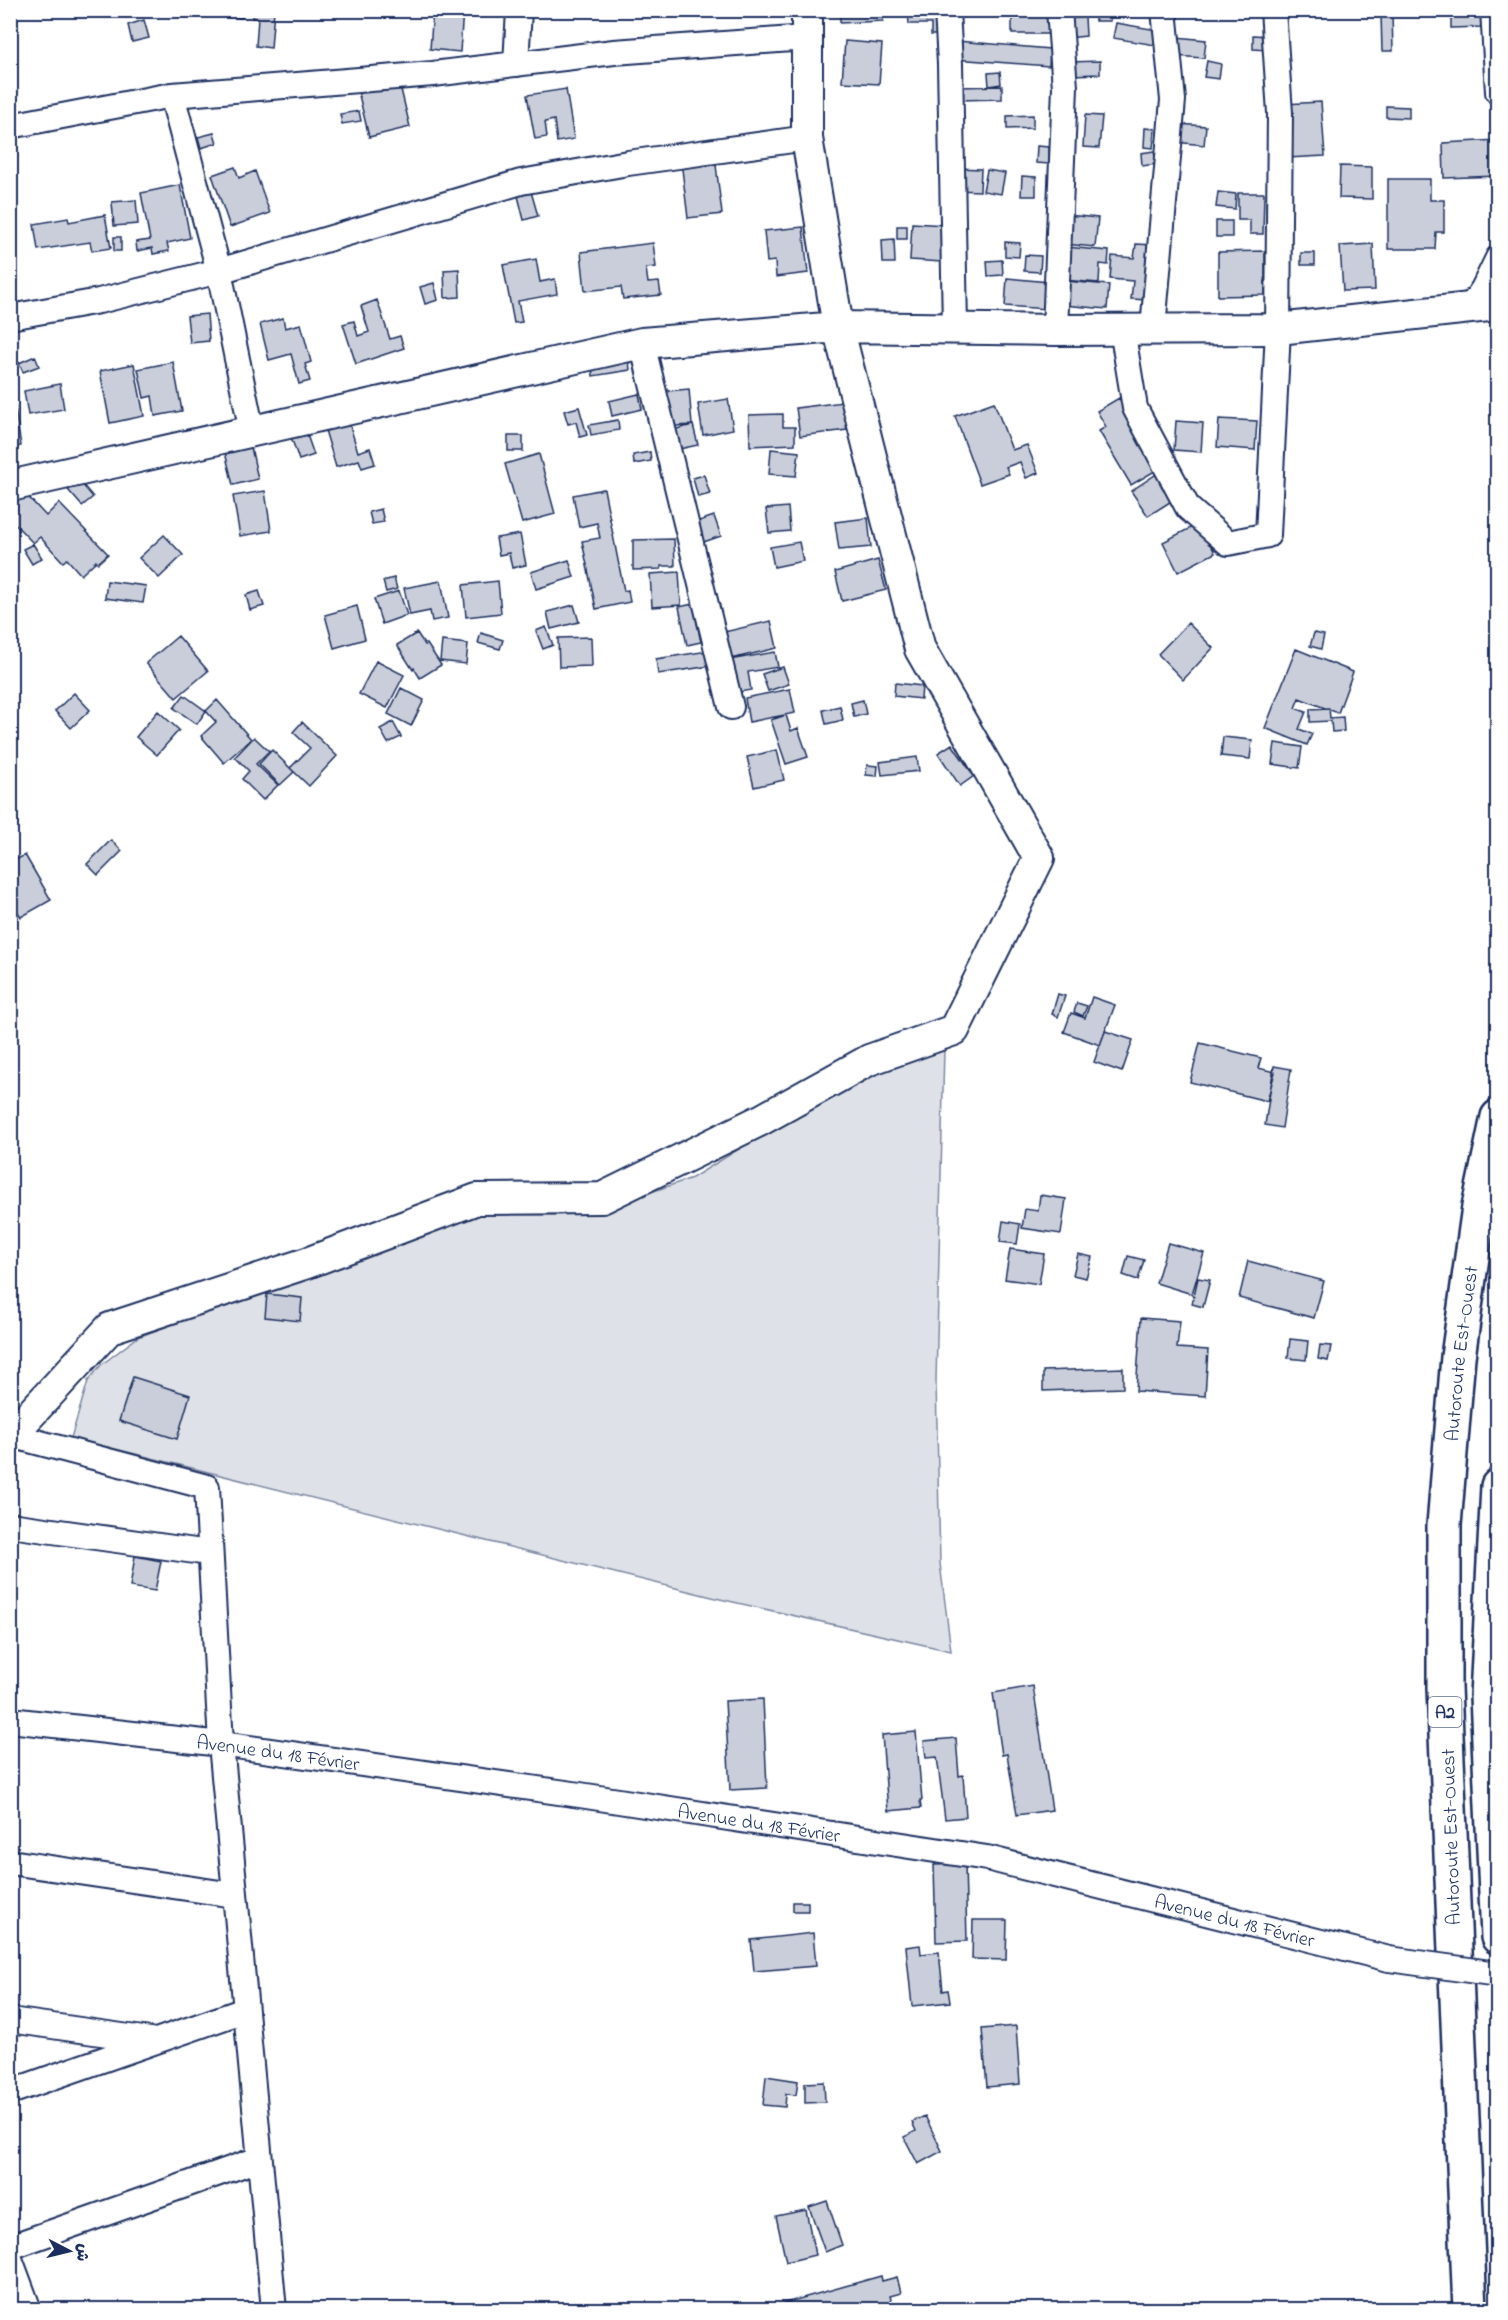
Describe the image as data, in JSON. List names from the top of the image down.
{
  "streets": {
    "highway": ["Autoroute Est-Ouest", "A2"],
    "street": ["Avenue du 18 Février"]
  },
  "north": "right"
}
